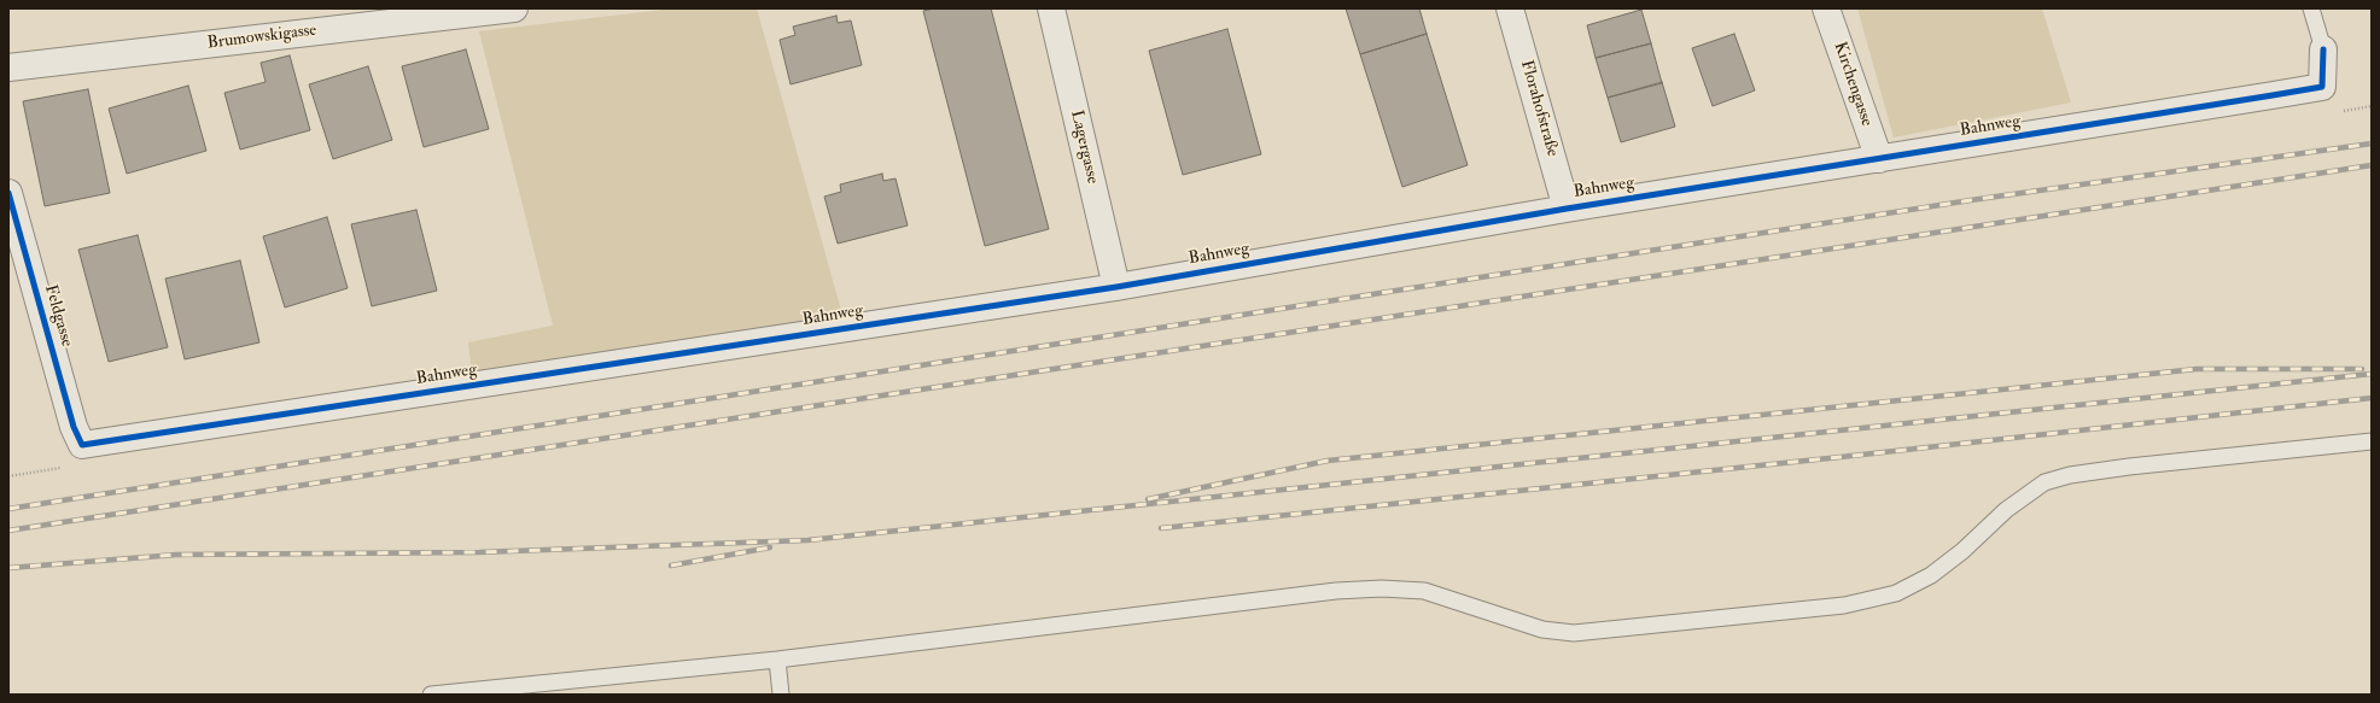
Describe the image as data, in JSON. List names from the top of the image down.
{
  "streets": {
    "street": [
      "Brumowskigasse",
      "Kirchengasse",
      "Florahofstraße",
      "Bahnweg",
      "Lagergasse",
      "Feldgasse"
    ]
  },
  "crossings": [
    ["Kirchengasse", "Bahnweg"],
    ["Florahofstraße", "Bahnweg"],
    ["Bahnweg", "Lagergasse"],
    ["Bahnweg", "Feldgasse"]
  ]
}
